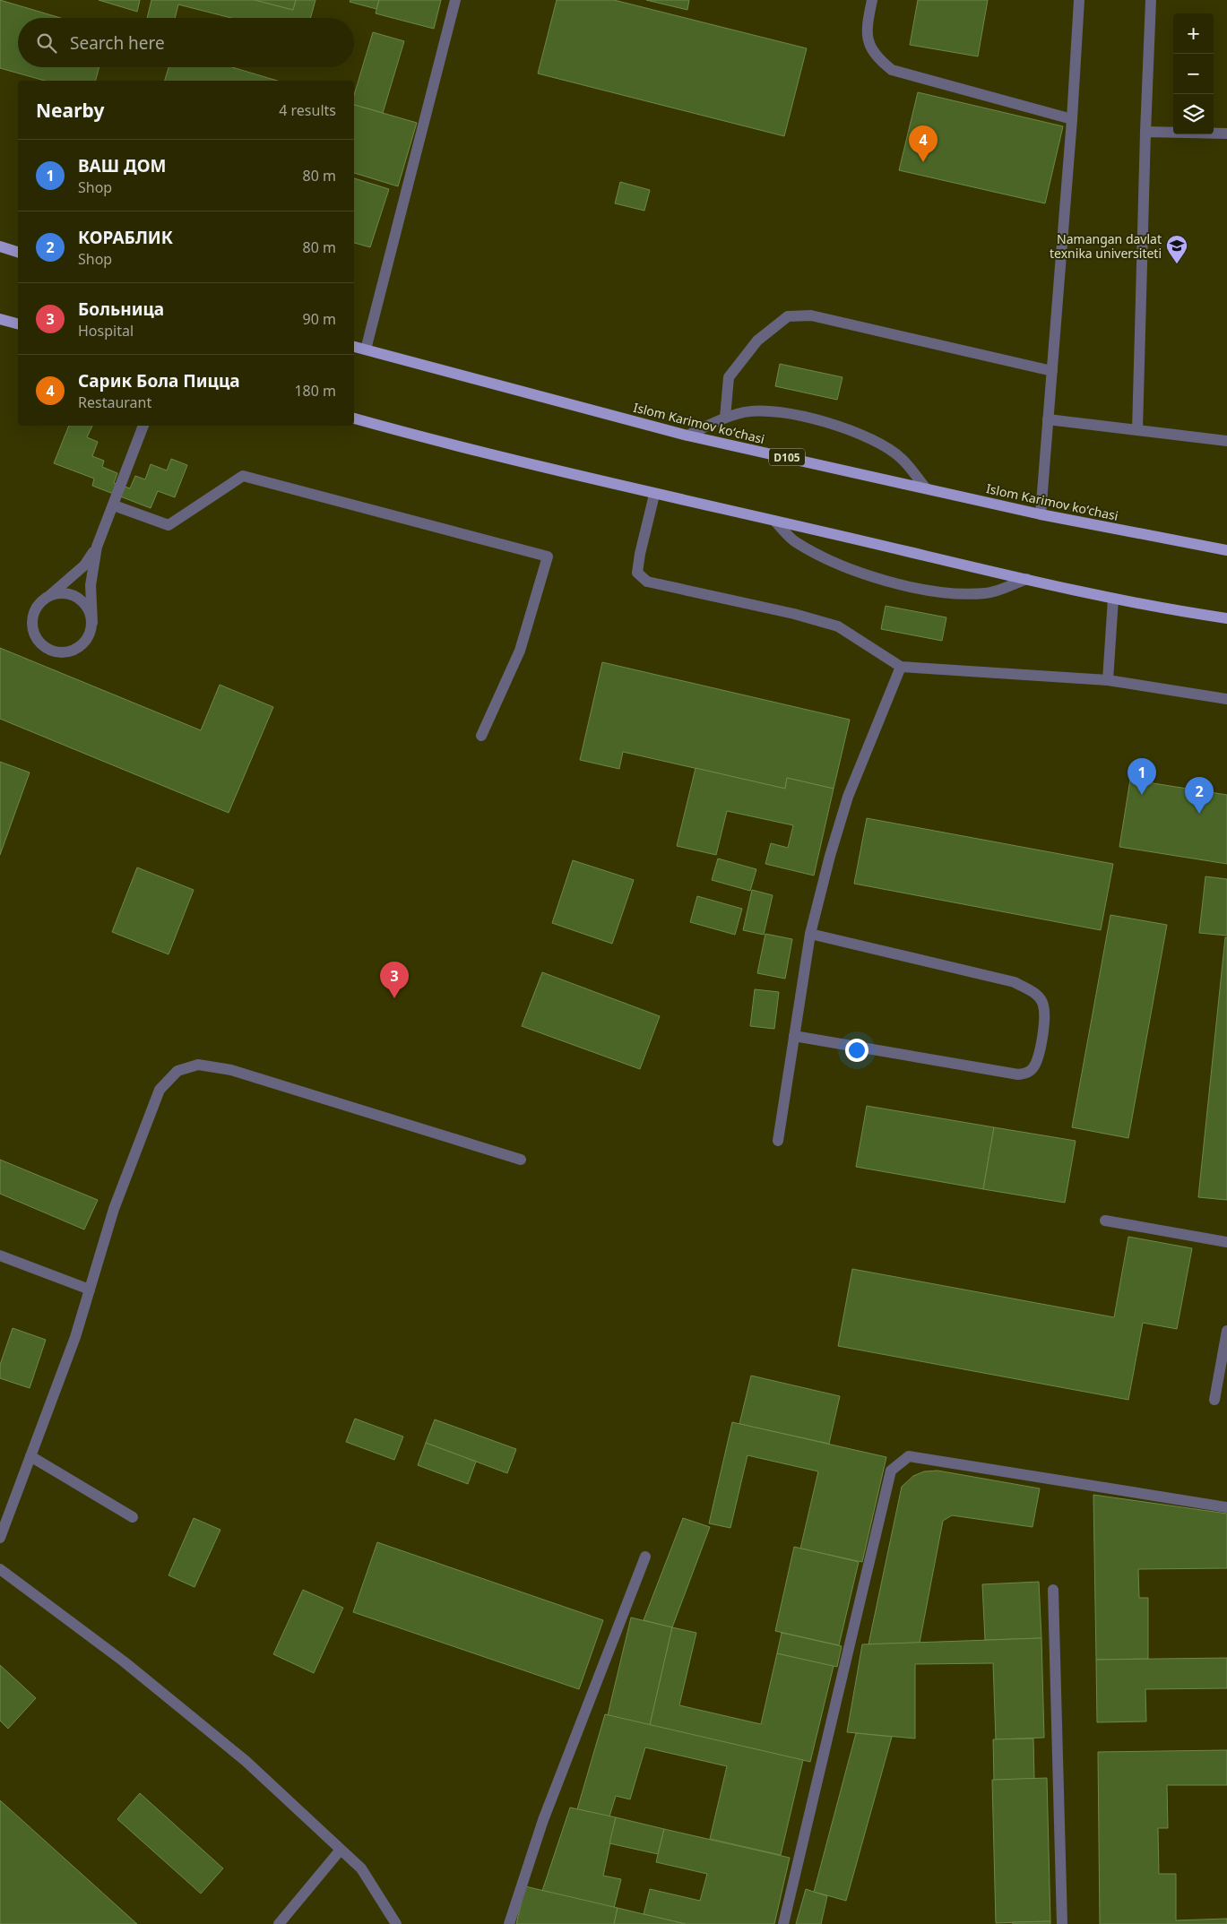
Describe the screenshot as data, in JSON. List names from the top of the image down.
{
  "streets": {
    "main road": ["Islom Karimov koʻchasi", "D105"]
  },
  "places": {
    "school or university": ["Namangan davlat texnika universiteti"]
  },
  "page": {
    "map_buttons": ["+", "−"],
    "search": "Search here",
    "heading": ["Nearby", "4 results"],
    "pins": [
      "4",
      "1",
      "2",
      "3"
    ],
    "list": [
      {
        "mark": "1",
        "name": "ВАШ ДОМ",
        "note": "Shop",
        "value": "80 m"
      },
      {
        "mark": "2",
        "name": "КОРАБЛИК",
        "note": "Shop",
        "value": "80 m"
      },
      {
        "mark": "3",
        "name": "Больница",
        "note": "Hospital",
        "value": "90 m"
      },
      {
        "mark": "4",
        "name": "Сарик Бола Пицца",
        "note": "Restaurant",
        "value": "180 m"
      }
    ]
  }
}
